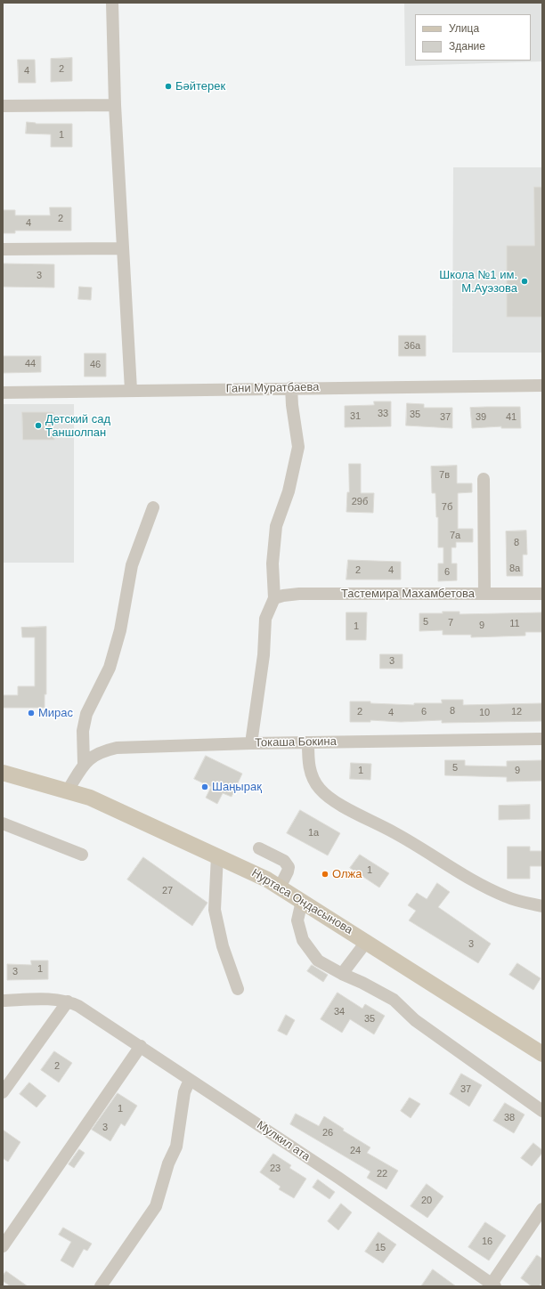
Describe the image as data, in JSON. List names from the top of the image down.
{
  "streets": {
    "main road": ["Нуртаса Ондасынова"],
    "street": [
      "Гани Муратбаева",
      "Тастемира Махамбетова",
      "Токаша Бокина",
      "Мулкил ата"
    ]
  },
  "crossings": [
    ["Токаша Бокина", "Нуртаса Ондасынова"]
  ],
  "places": [
    "Бәйтерек",
    "Школа №1 им. М.Ауэзова",
    "Детский сад Таншолпан",
    "Мирас",
    "Шаңырақ",
    "Олжа"
  ],
  "house_numbers": [
    "2",
    "4",
    "1",
    "2",
    "4",
    "3",
    "36а",
    "44",
    "46",
    "33",
    "35",
    "31",
    "37",
    "39",
    "41",
    "7в",
    "29б",
    "7б",
    "7а",
    "8",
    "8а",
    "2",
    "4",
    "6",
    "5",
    "7",
    "11",
    "9",
    "1",
    "3",
    "8",
    "2",
    "6",
    "12",
    "4",
    "10",
    "5",
    "1",
    "9",
    "1а",
    "1",
    "27",
    "3",
    "1",
    "3",
    "34",
    "35",
    "2",
    "37",
    "1",
    "38",
    "3",
    "26",
    "24",
    "23",
    "22",
    "20",
    "16",
    "15"
  ],
  "legend": ["Улица", "Здание"]
}
